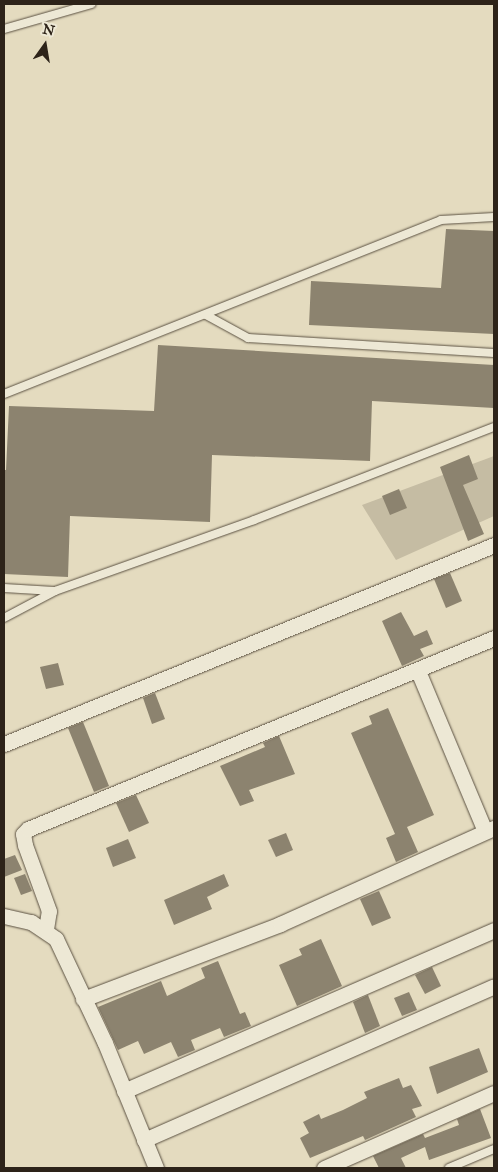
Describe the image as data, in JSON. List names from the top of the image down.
{
  "north": "top"
}
